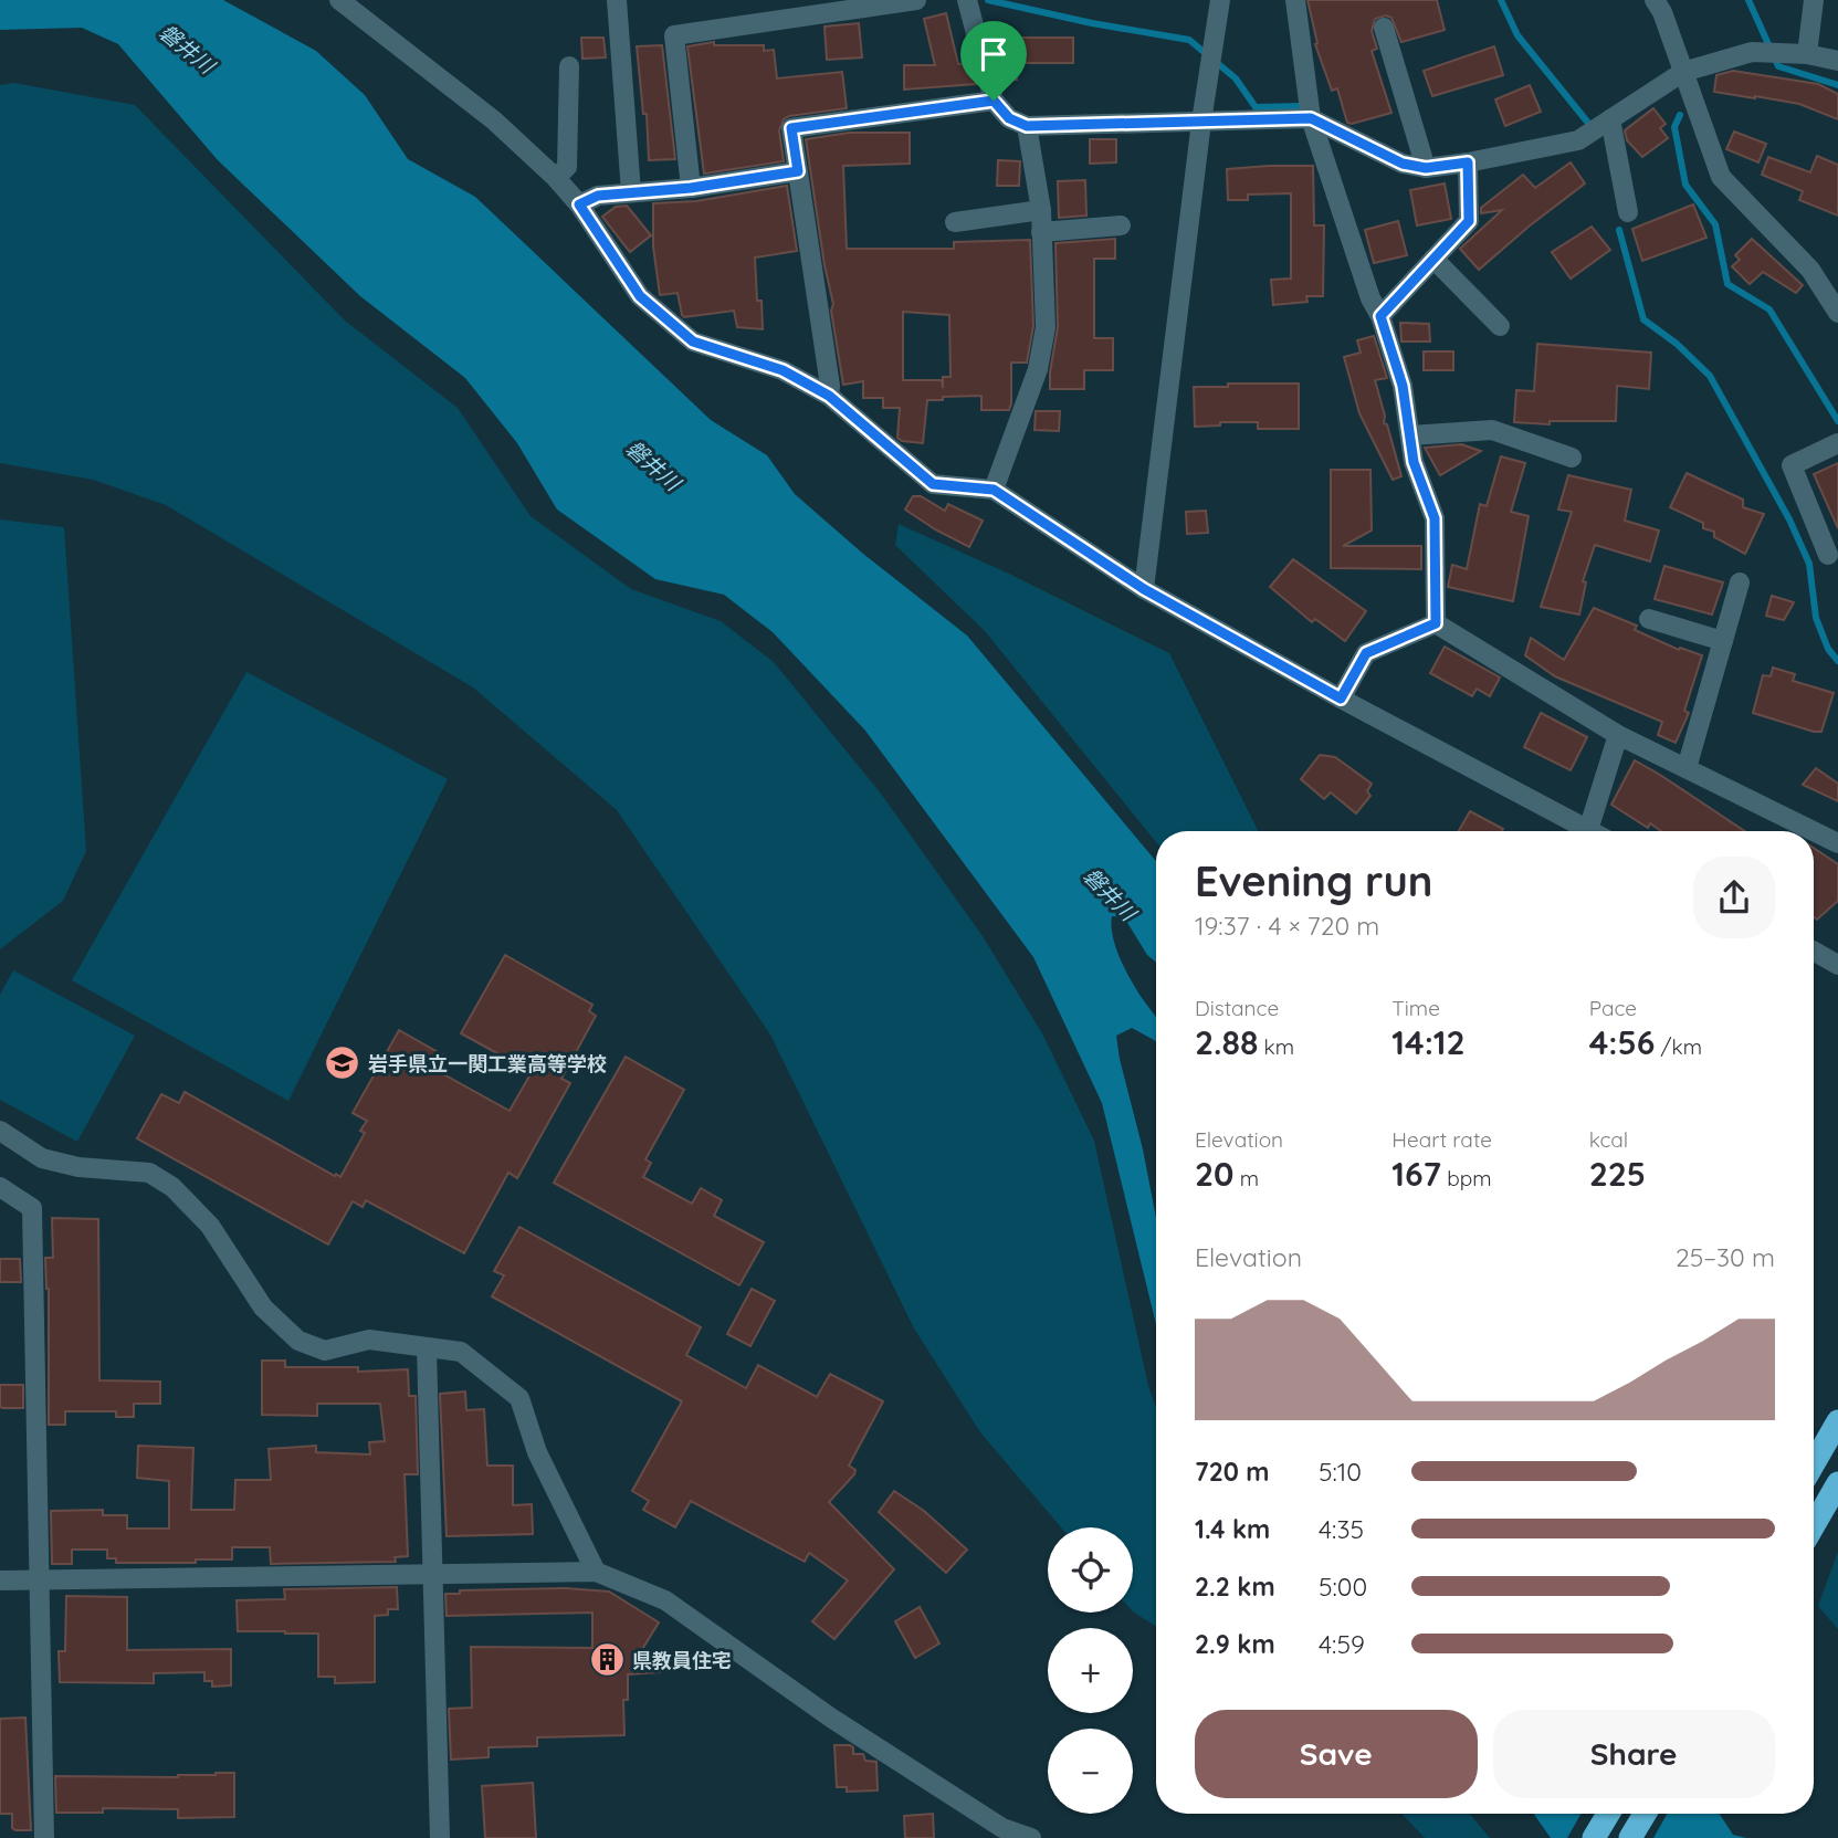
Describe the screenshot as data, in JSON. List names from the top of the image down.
{
  "water": ["磐井川"],
  "places": {
    "school or university": ["岩手県立一関工業高等学校"],
    "building": ["県教員住宅"]
  },
  "page": {
    "heading": ["Evening run", "19:37 · 4 × 720 m"],
    "stats": [
      ["Distance", "2.88 km"],
      ["Time", "14:12"],
      ["Pace", "4:56 /km"],
      ["Elevation", "20 m"],
      ["Heart rate", "167 bpm"],
      ["kcal", "225"]
    ],
    "chart": ["Elevation", "25–30 m"],
    "list": [
      {
        "name": "720 m",
        "note": "5:10"
      },
      {
        "name": "1.4 km",
        "note": "4:35"
      },
      {
        "name": "2.2 km",
        "note": "5:00"
      },
      {
        "name": "2.9 km",
        "note": "4:59"
      }
    ],
    "map_buttons": ["+", "−"],
    "buttons": ["Save", "Share"]
  }
}
